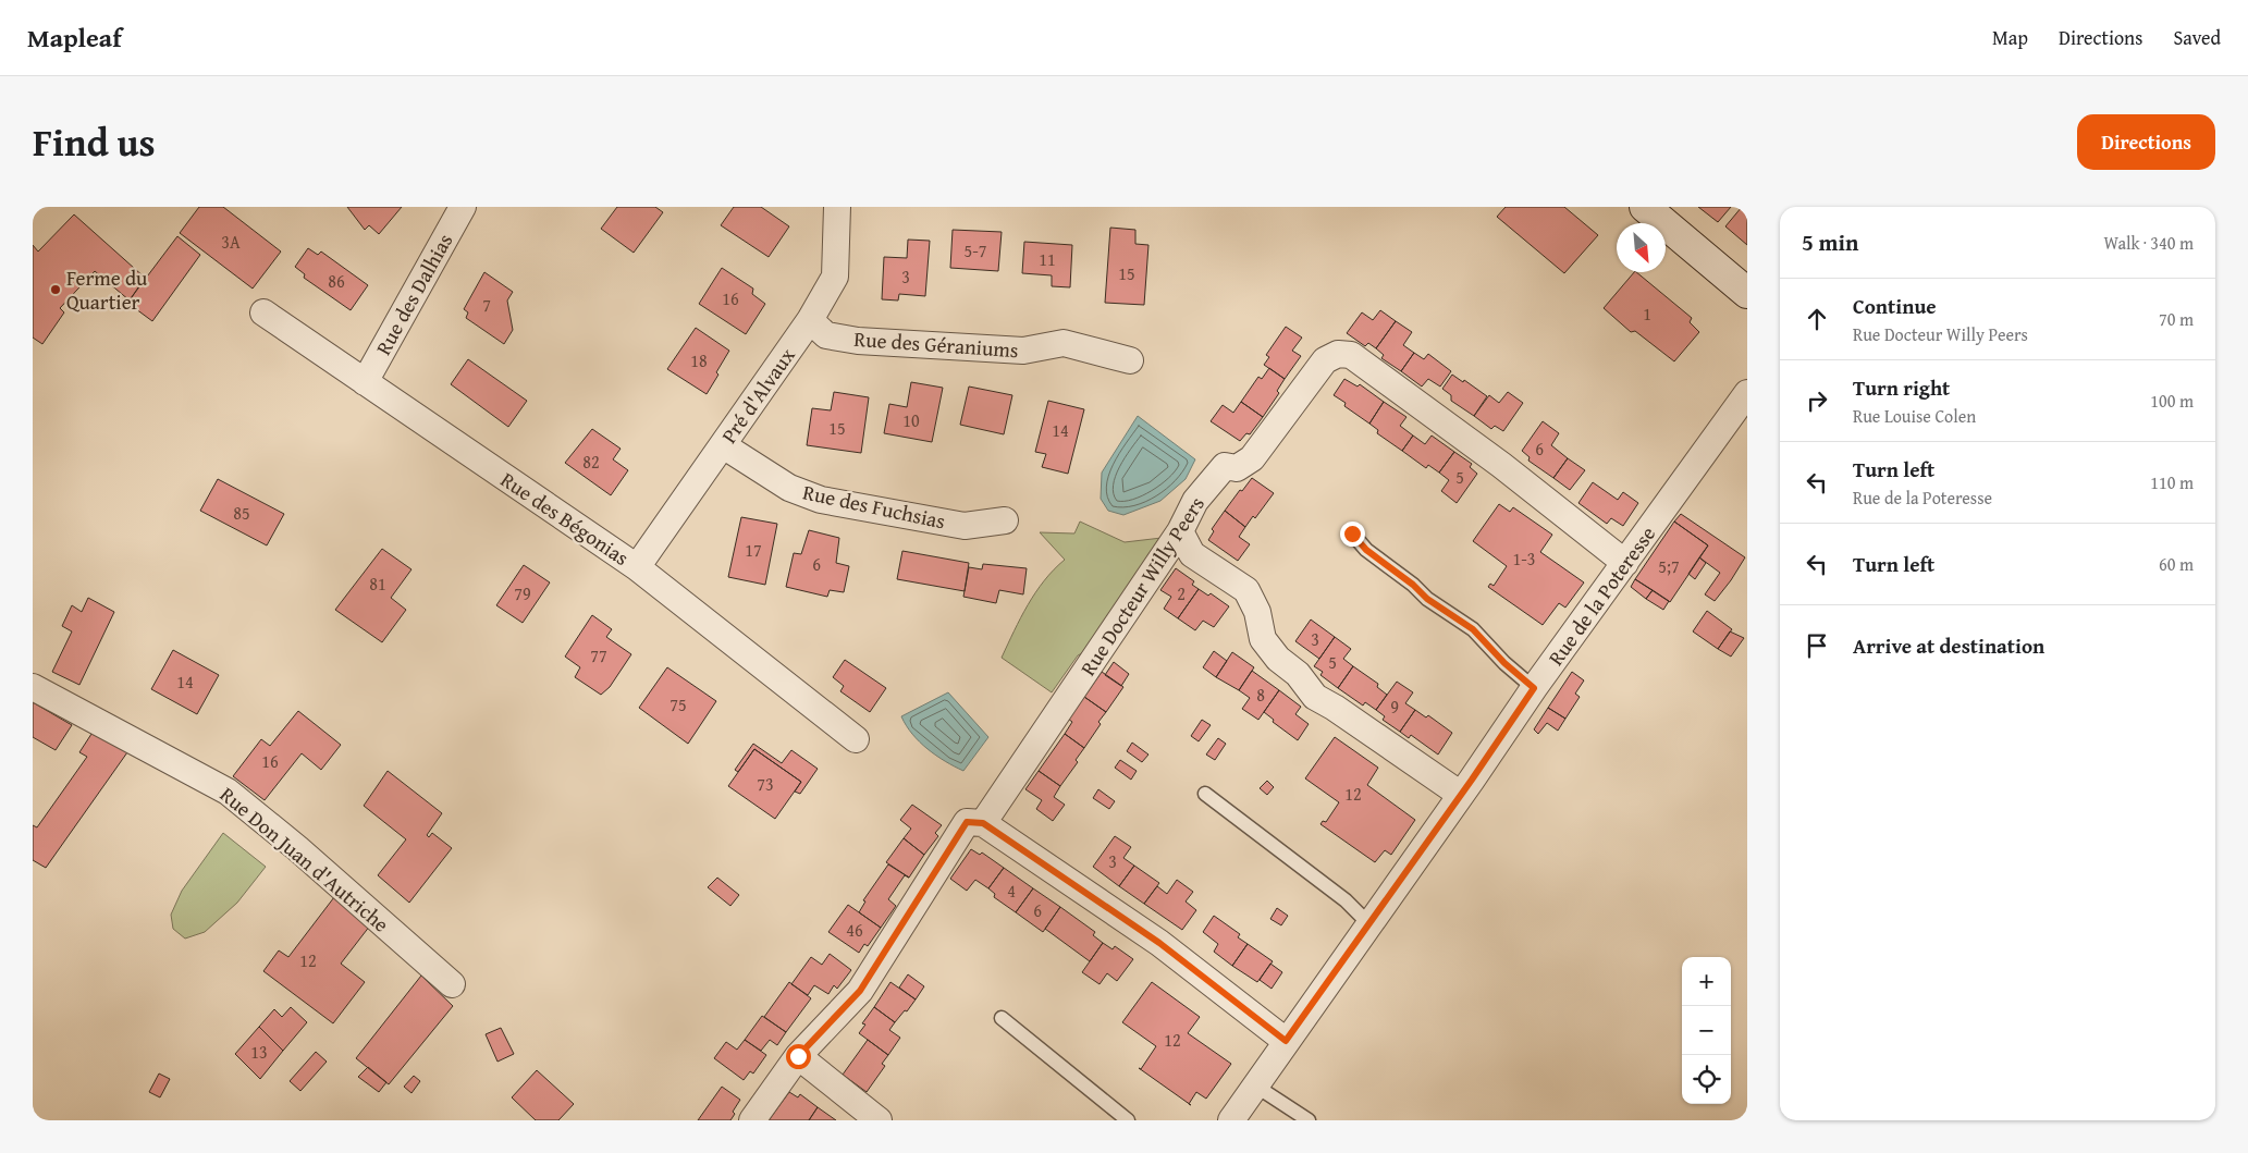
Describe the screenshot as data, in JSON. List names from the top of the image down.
{
  "streets": {
    "street": [
      "Rue des Dalhias",
      "Rue des Géraniums",
      "Pré d'Alvaux",
      "Rue des Fuchsias",
      "Rue des Bégonias",
      "Rue Docteur Willy Peers",
      "Rue de la Poteresse",
      "Rue Don Juan d'Autriche"
    ]
  },
  "crossings": [
    ["Rue des Dalhias", "Rue des Bégonias"],
    ["Rue des Géraniums", "Pré d'Alvaux"],
    ["Pré d'Alvaux", "Rue des Fuchsias"],
    ["Pré d'Alvaux", "Rue des Bégonias"],
    ["Rue Docteur Willy Peers", "Rue de la Poteresse"]
  ],
  "places": ["Ferme du Quartier"],
  "house_numbers": [
    "3A",
    "5-7",
    "11",
    "15",
    "3",
    "86",
    "16",
    "7",
    "1",
    "18",
    "10",
    "15",
    "14",
    "6",
    "82",
    "5",
    "85",
    "17",
    "1-3",
    "6",
    "5;7",
    "81",
    "79",
    "2",
    "3",
    "77",
    "5",
    "14",
    "8",
    "75",
    "9",
    "16",
    "73",
    "12",
    "3",
    "4",
    "6",
    "46",
    "12",
    "12",
    "13"
  ],
  "north": "bottom right",
  "page": {
    "header": "Mapleaf",
    "nav": ["Map", "Directions", "Saved"],
    "title": "Find us",
    "buttons": "Directions",
    "heading": ["5 min", "Walk · 340 m"],
    "list": [
      ["Continue", "Rue Docteur Willy Peers", "70 m"],
      ["Turn right", "Rue Louise Colen", "100 m"],
      ["Turn left", "Rue de la Poteresse", "110 m"],
      ["Turn left", "60 m"],
      "Arrive at destination"
    ],
    "map_buttons": ["+", "−"]
  }
}
